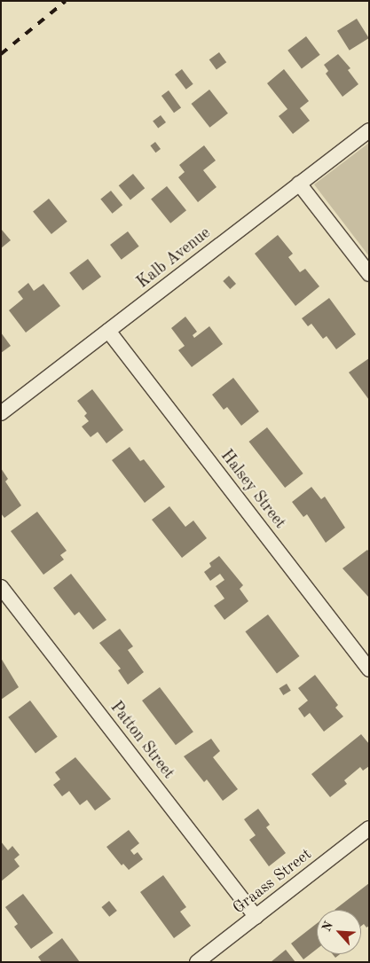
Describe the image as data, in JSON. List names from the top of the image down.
{
  "streets": {
    "street": [
      "Kalb Avenue",
      "Halsey Street",
      "Patton Street",
      "Graass Street"
    ]
  },
  "crossings": [
    ["Kalb Avenue", "Halsey Street"],
    ["Patton Street", "Graass Street"]
  ],
  "north": "top left"
}
